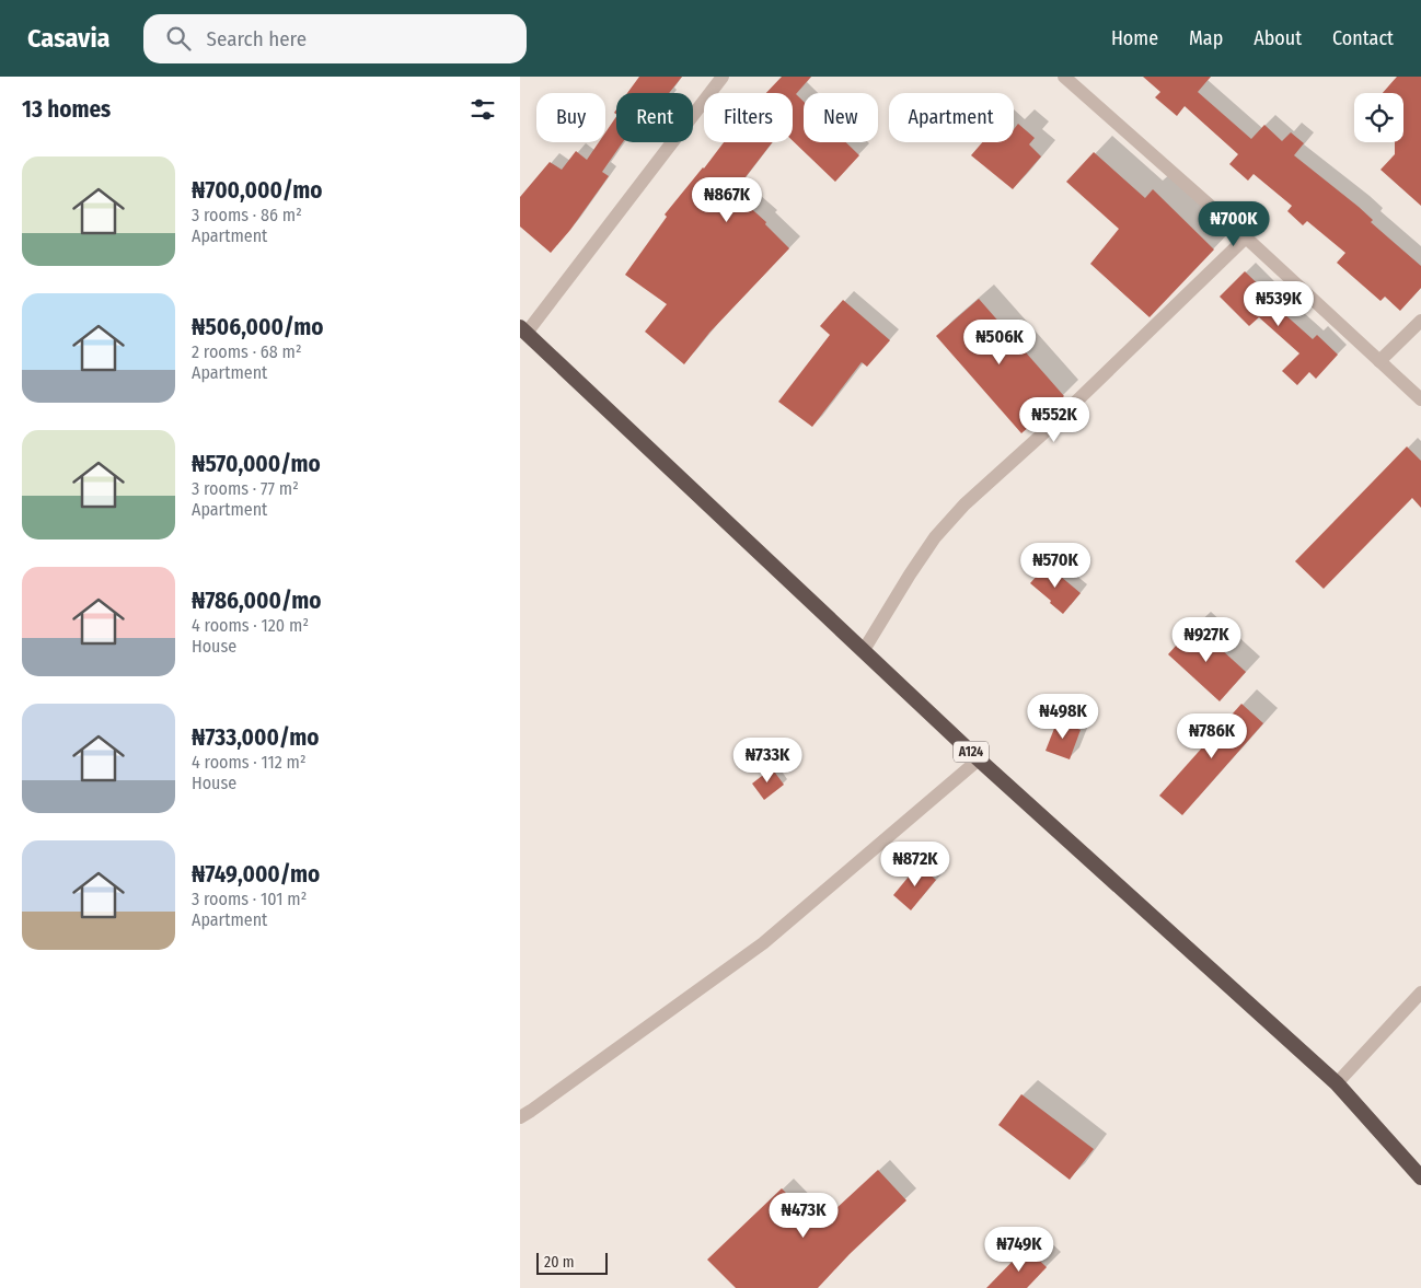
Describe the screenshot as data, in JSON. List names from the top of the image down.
{
  "streets": {
    "highway": ["A124"]
  },
  "scale_bar": "20 m",
  "page": {
    "header": "Casavia",
    "search": "Search here",
    "nav": [
      "Home",
      "Map",
      "About",
      "Contact"
    ],
    "heading": "13 homes",
    "chip": [
      "Buy",
      "Rent",
      "Filters",
      "New",
      "Apartment"
    ],
    "list": [
      {
        "name": "₦700,000/mo",
        "note": "3 rooms · 86 m² · Apartment"
      },
      {
        "name": "₦506,000/mo",
        "note": "2 rooms · 68 m² · Apartment"
      },
      {
        "name": "₦570,000/mo",
        "note": "3 rooms · 77 m² · Apartment"
      },
      {
        "name": "₦786,000/mo",
        "note": "4 rooms · 120 m² · House"
      },
      {
        "name": "₦733,000/mo",
        "note": "4 rooms · 112 m² · House"
      },
      {
        "name": "₦749,000/mo",
        "note": "3 rooms · 101 m² · Apartment"
      }
    ],
    "price": [
      "₦867K",
      "₦700K",
      "₦539K",
      "₦506K",
      "₦552K",
      "₦570K",
      "₦927K",
      "₦498K",
      "₦786K",
      "₦733K",
      "₦872K",
      "₦473K",
      "₦749K"
    ],
    "scale": "20 m"
  }
}
